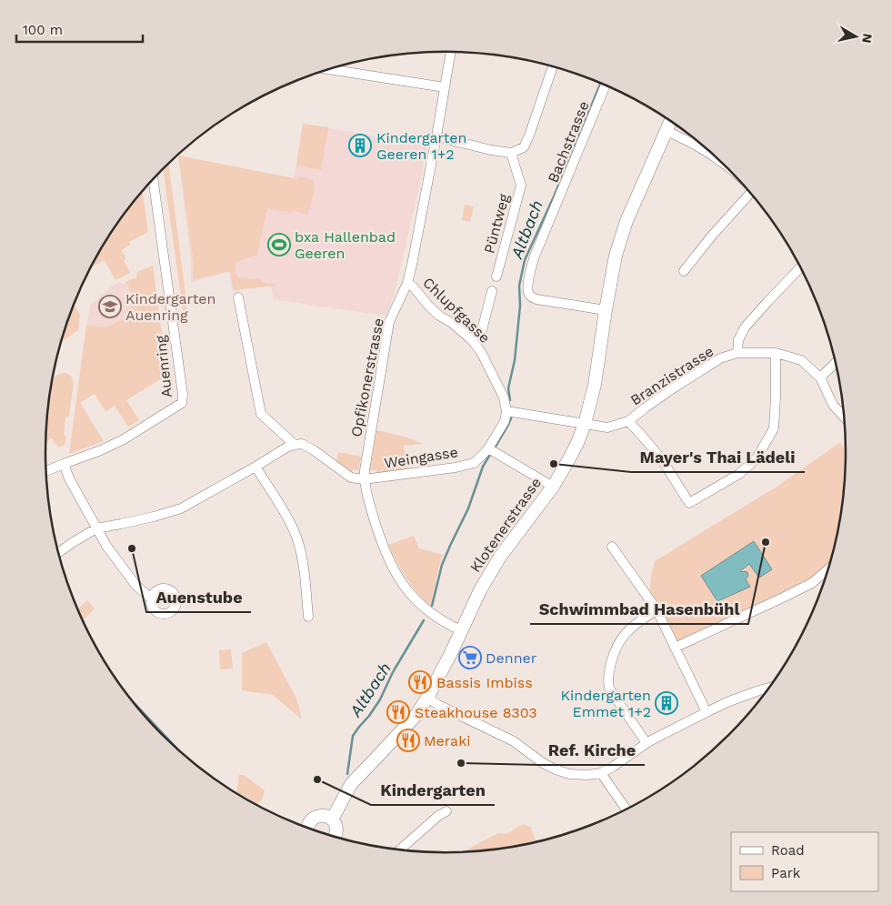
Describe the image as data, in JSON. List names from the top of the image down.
{
  "streets": {
    "main road": ["Klotenerstrasse"],
    "street": [
      "Bachstrasse",
      "Püntweg",
      "Chlupfgasse",
      "Auenring",
      "Branzistrasse",
      "Opfikonerstrasse",
      "Weingasse"
    ]
  },
  "crossings": [
    ["Bachstrasse", "Klotenerstrasse"],
    ["Chlupfgasse", "Opfikonerstrasse"],
    ["Chlupfgasse", "Weingasse"],
    ["Branzistrasse", "Klotenerstrasse"],
    ["Opfikonerstrasse", "Weingasse"],
    ["Opfikonerstrasse", "Klotenerstrasse"]
  ],
  "water": ["Altbach"],
  "places": {
    "building": ["Kindergarten Geeren 1+2", "Kindergarten Emmet 1+2"],
    "sports": ["bxa Hallenbad Geeren"],
    "school or university": ["Kindergarten Auenring"],
    "other": [
      "Mayer's Thai Lädeli",
      "Schwimmbad Hasenbühl",
      "Auenstube",
      "Ref. Kirche",
      "Kindergarten"
    ],
    "supermarket": ["Denner"],
    "restaurant": ["Bassis Imbiss", "Steakhouse 8303", "Meraki"]
  },
  "legend": ["Road", "Park"],
  "scale_bar": "100 m",
  "north": "right"
}
